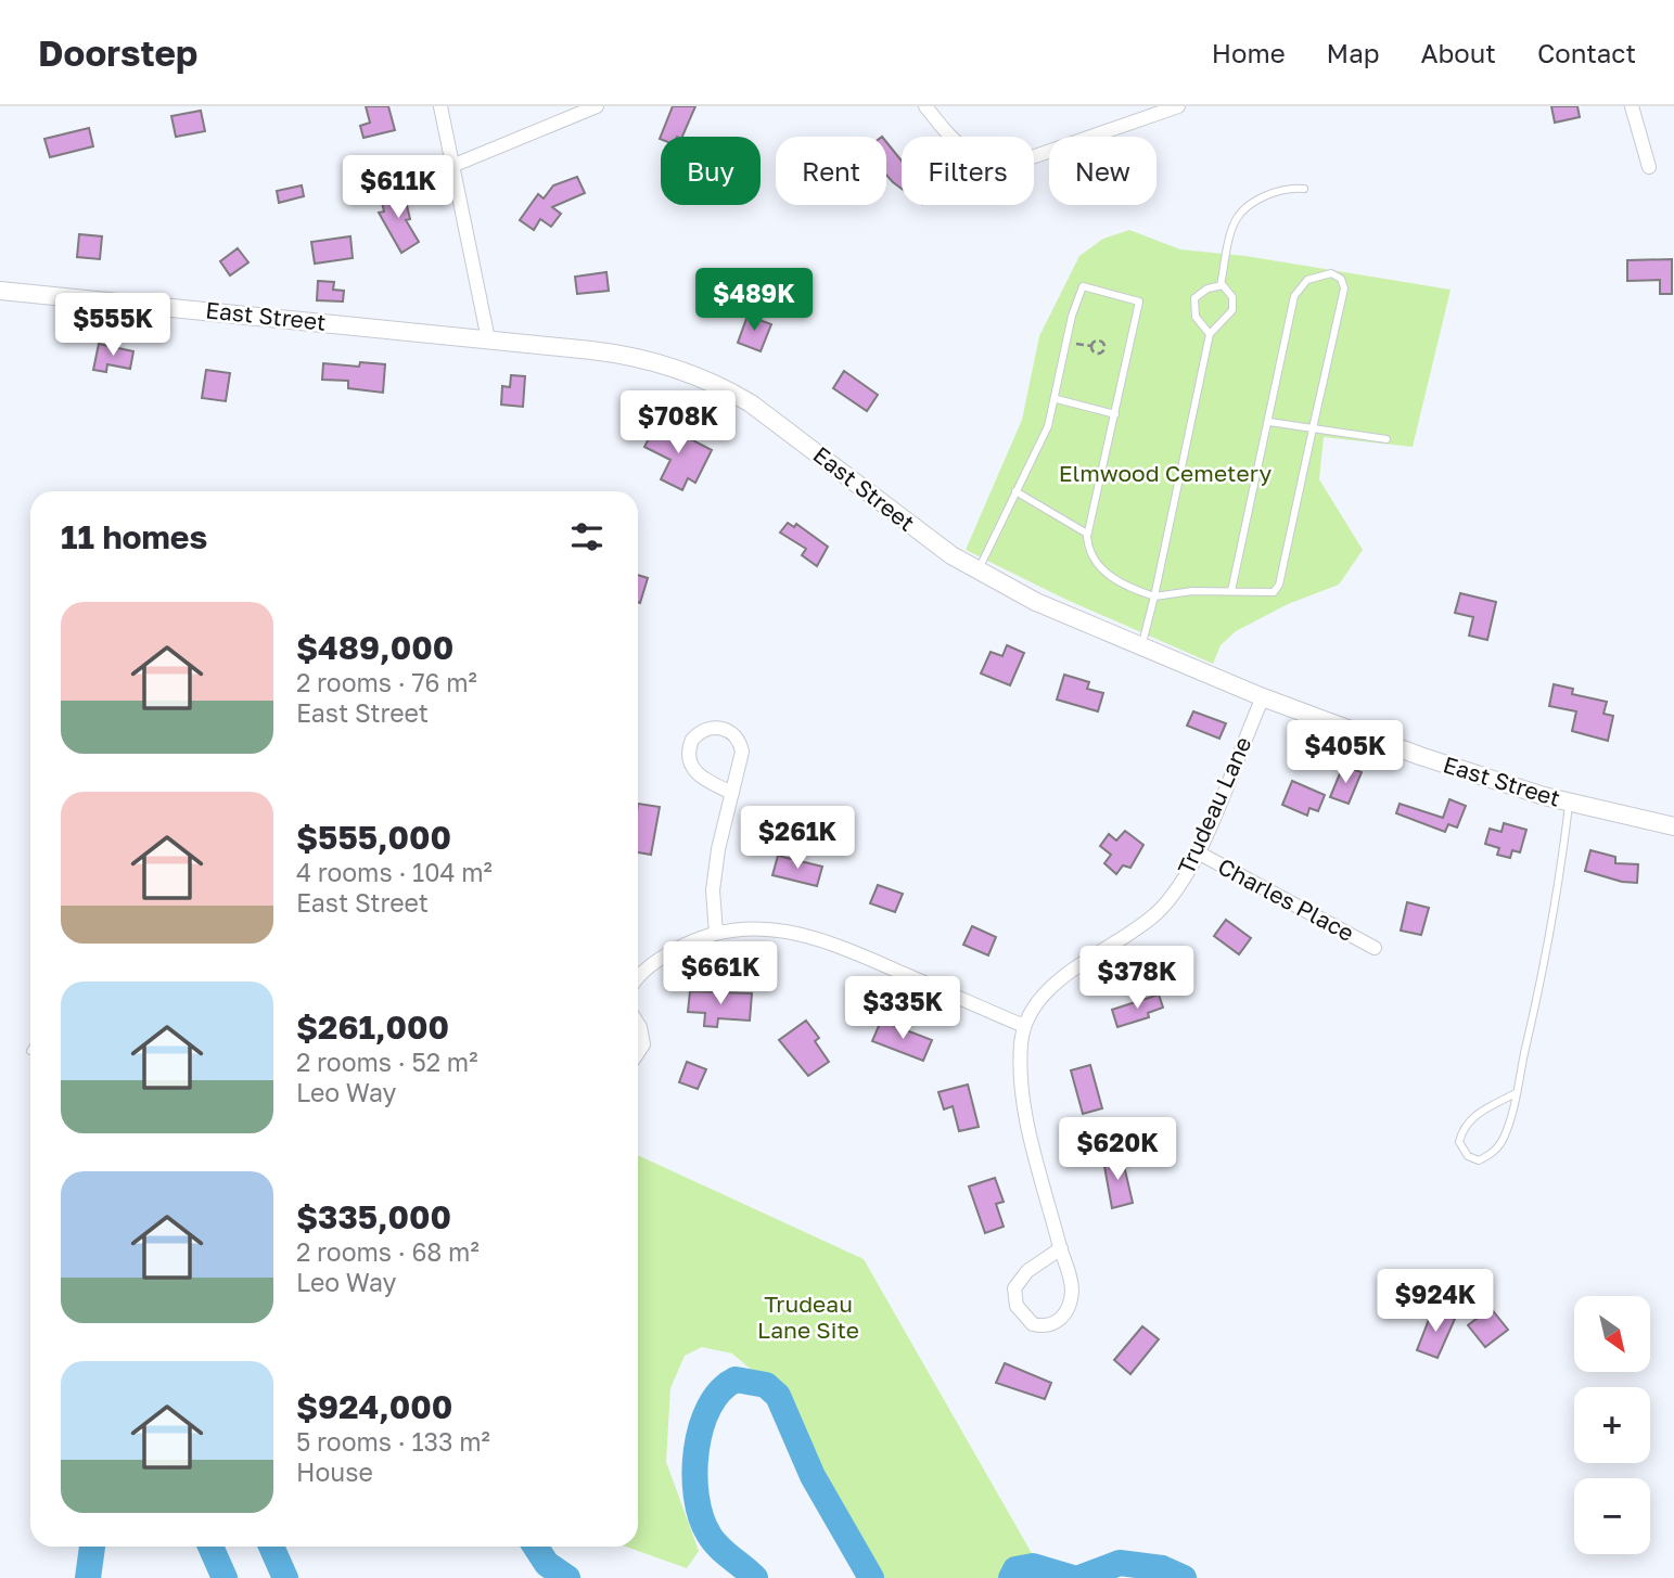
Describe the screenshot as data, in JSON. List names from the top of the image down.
{
  "streets": {
    "street": ["East Street", "Trudeau Lane", "Charles Place"]
  },
  "crossings": [
    ["East Street", "Trudeau Lane"],
    ["Trudeau Lane", "Charles Place"]
  ],
  "parks": ["Elmwood Cemetery", "Trudeau Lane Site"],
  "north": "bottom right",
  "page": {
    "header": "Doorstep",
    "nav": [
      "Home",
      "Map",
      "About",
      "Contact"
    ],
    "chip": [
      "Buy",
      "Rent",
      "Filters",
      "New"
    ],
    "price": [
      "$611K",
      "$489K",
      "$555K",
      "$708K",
      "$405K",
      "$261K",
      "$661K",
      "$378K",
      "$335K",
      "$620K",
      "$924K"
    ],
    "heading": "11 homes",
    "list": [
      {
        "name": "$489,000",
        "note": "2 rooms · 76 m² · East Street"
      },
      {
        "name": "$555,000",
        "note": "4 rooms · 104 m² · East Street"
      },
      {
        "name": "$261,000",
        "note": "2 rooms · 52 m² · Leo Way"
      },
      {
        "name": "$335,000",
        "note": "2 rooms · 68 m² · Leo Way"
      },
      {
        "name": "$924,000",
        "note": "5 rooms · 133 m² · House"
      }
    ],
    "map_buttons": ["+", "−"]
  }
}
